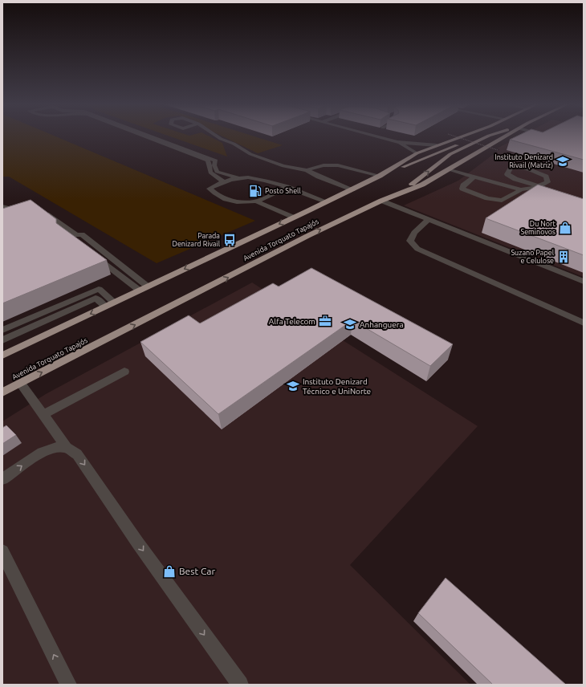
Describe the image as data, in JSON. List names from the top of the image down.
{
  "streets": {
    "highway": ["Avenida Torquato Tapajós"]
  },
  "places": {
    "school or university": ["Instituto Denizard Rivail (Matriz)", "Anhanguera", "Instituto Denizard Técnico e UniNorte"],
    "fuel station": ["Posto Shell"],
    "shop": ["Du Nort Seminovos", "Best Car"],
    "bus stop": ["Parada Denizard Rivail"],
    "building": ["Suzano Papel e Celulose"],
    "office": ["Alfa Telecom"]
  }
}
